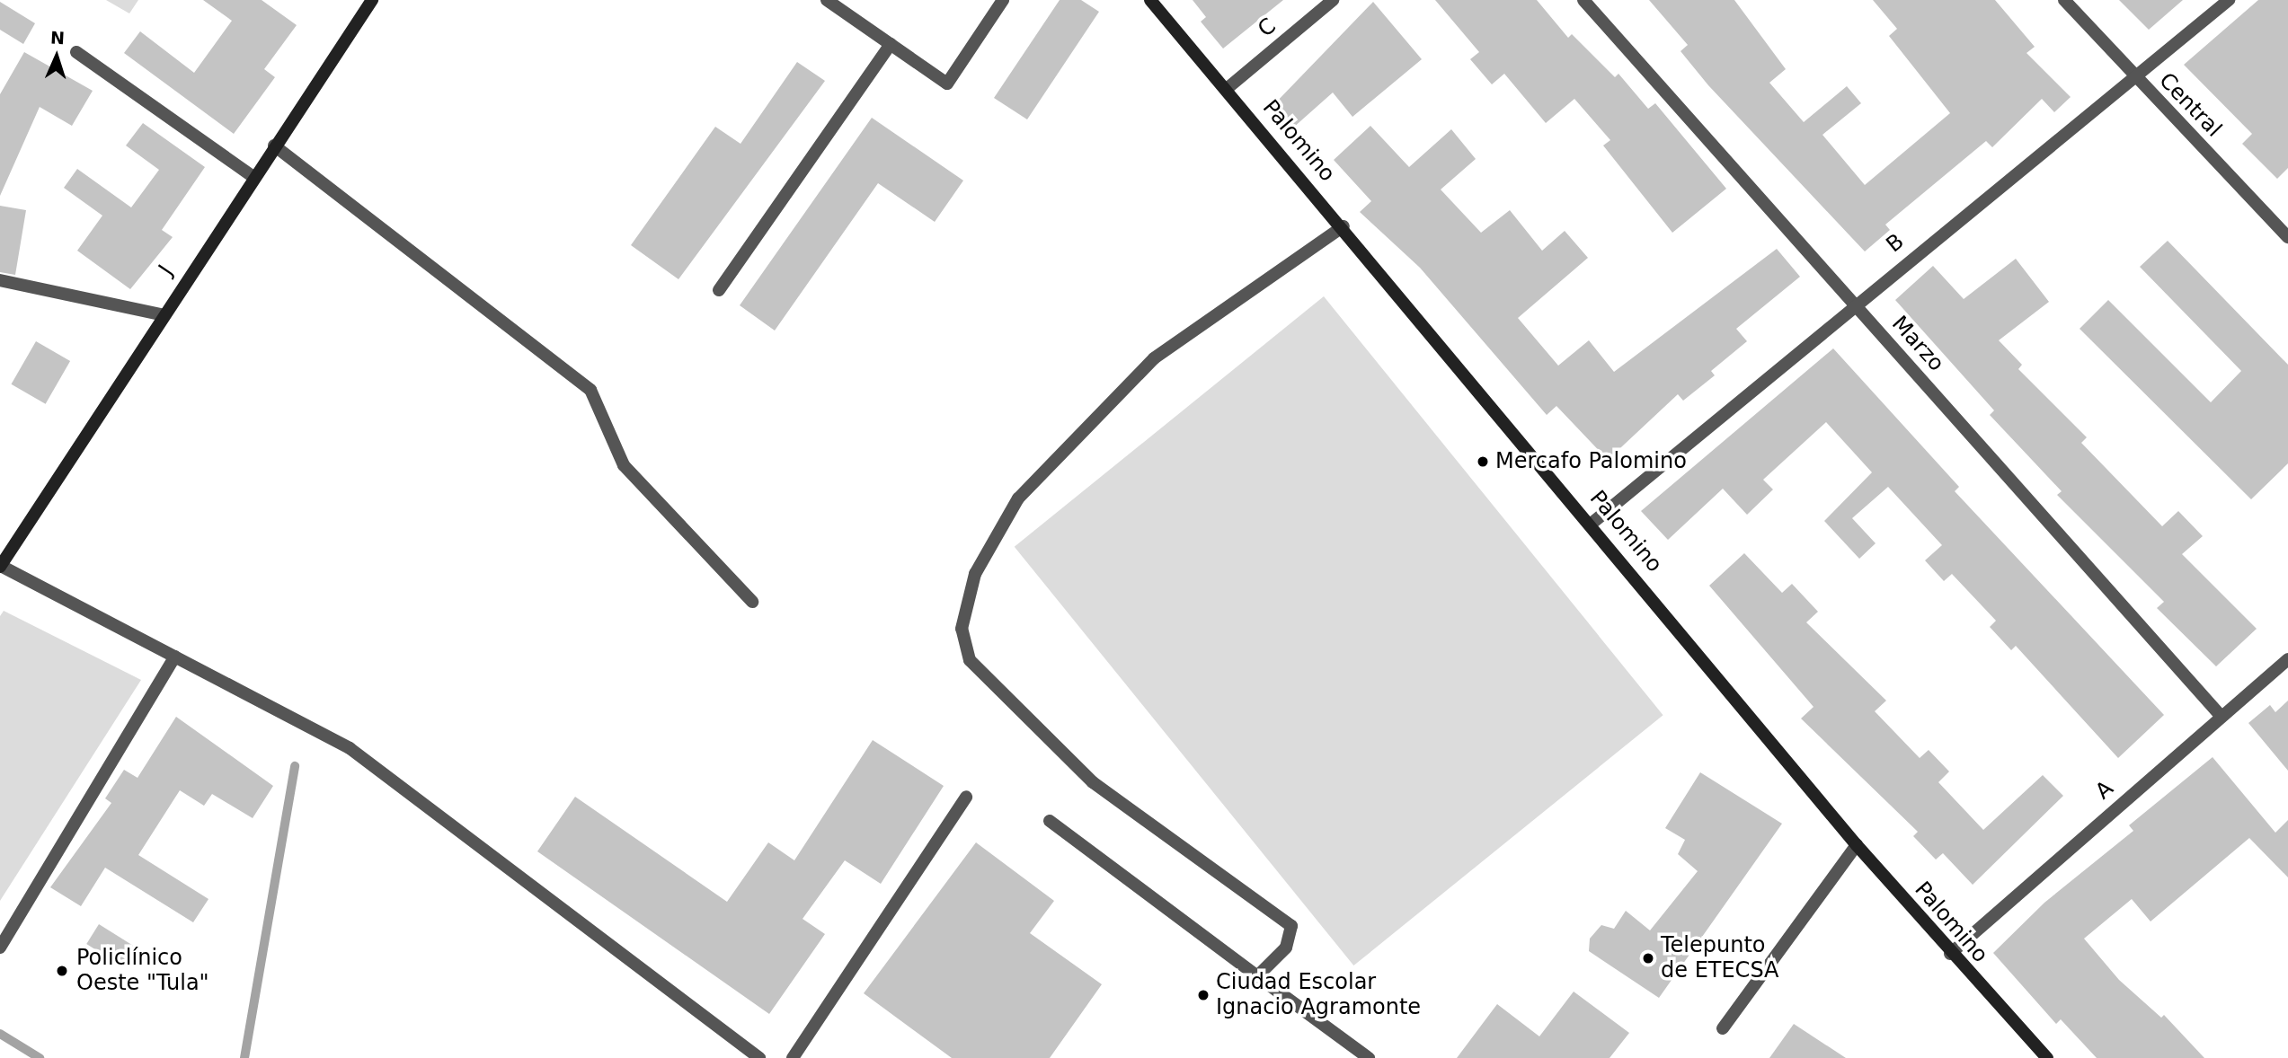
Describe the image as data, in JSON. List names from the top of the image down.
{
  "streets": {
    "street": [
      "C",
      "Central",
      "Palomino",
      "B",
      "J",
      "Marzo",
      "A"
    ]
  },
  "crossings": [
    ["C", "Palomino"],
    ["Central", "B"],
    ["Palomino", "B"],
    ["Palomino", "A"],
    ["B", "Marzo"],
    ["Marzo", "A"]
  ],
  "places": [
    "Mercafo Palomino",
    "Telepunto de ETECSA",
    "Policlínico Oeste \"Tula\"",
    "Ciudad Escolar Ignacio Agramonte"
  ],
  "north": "top"
}
